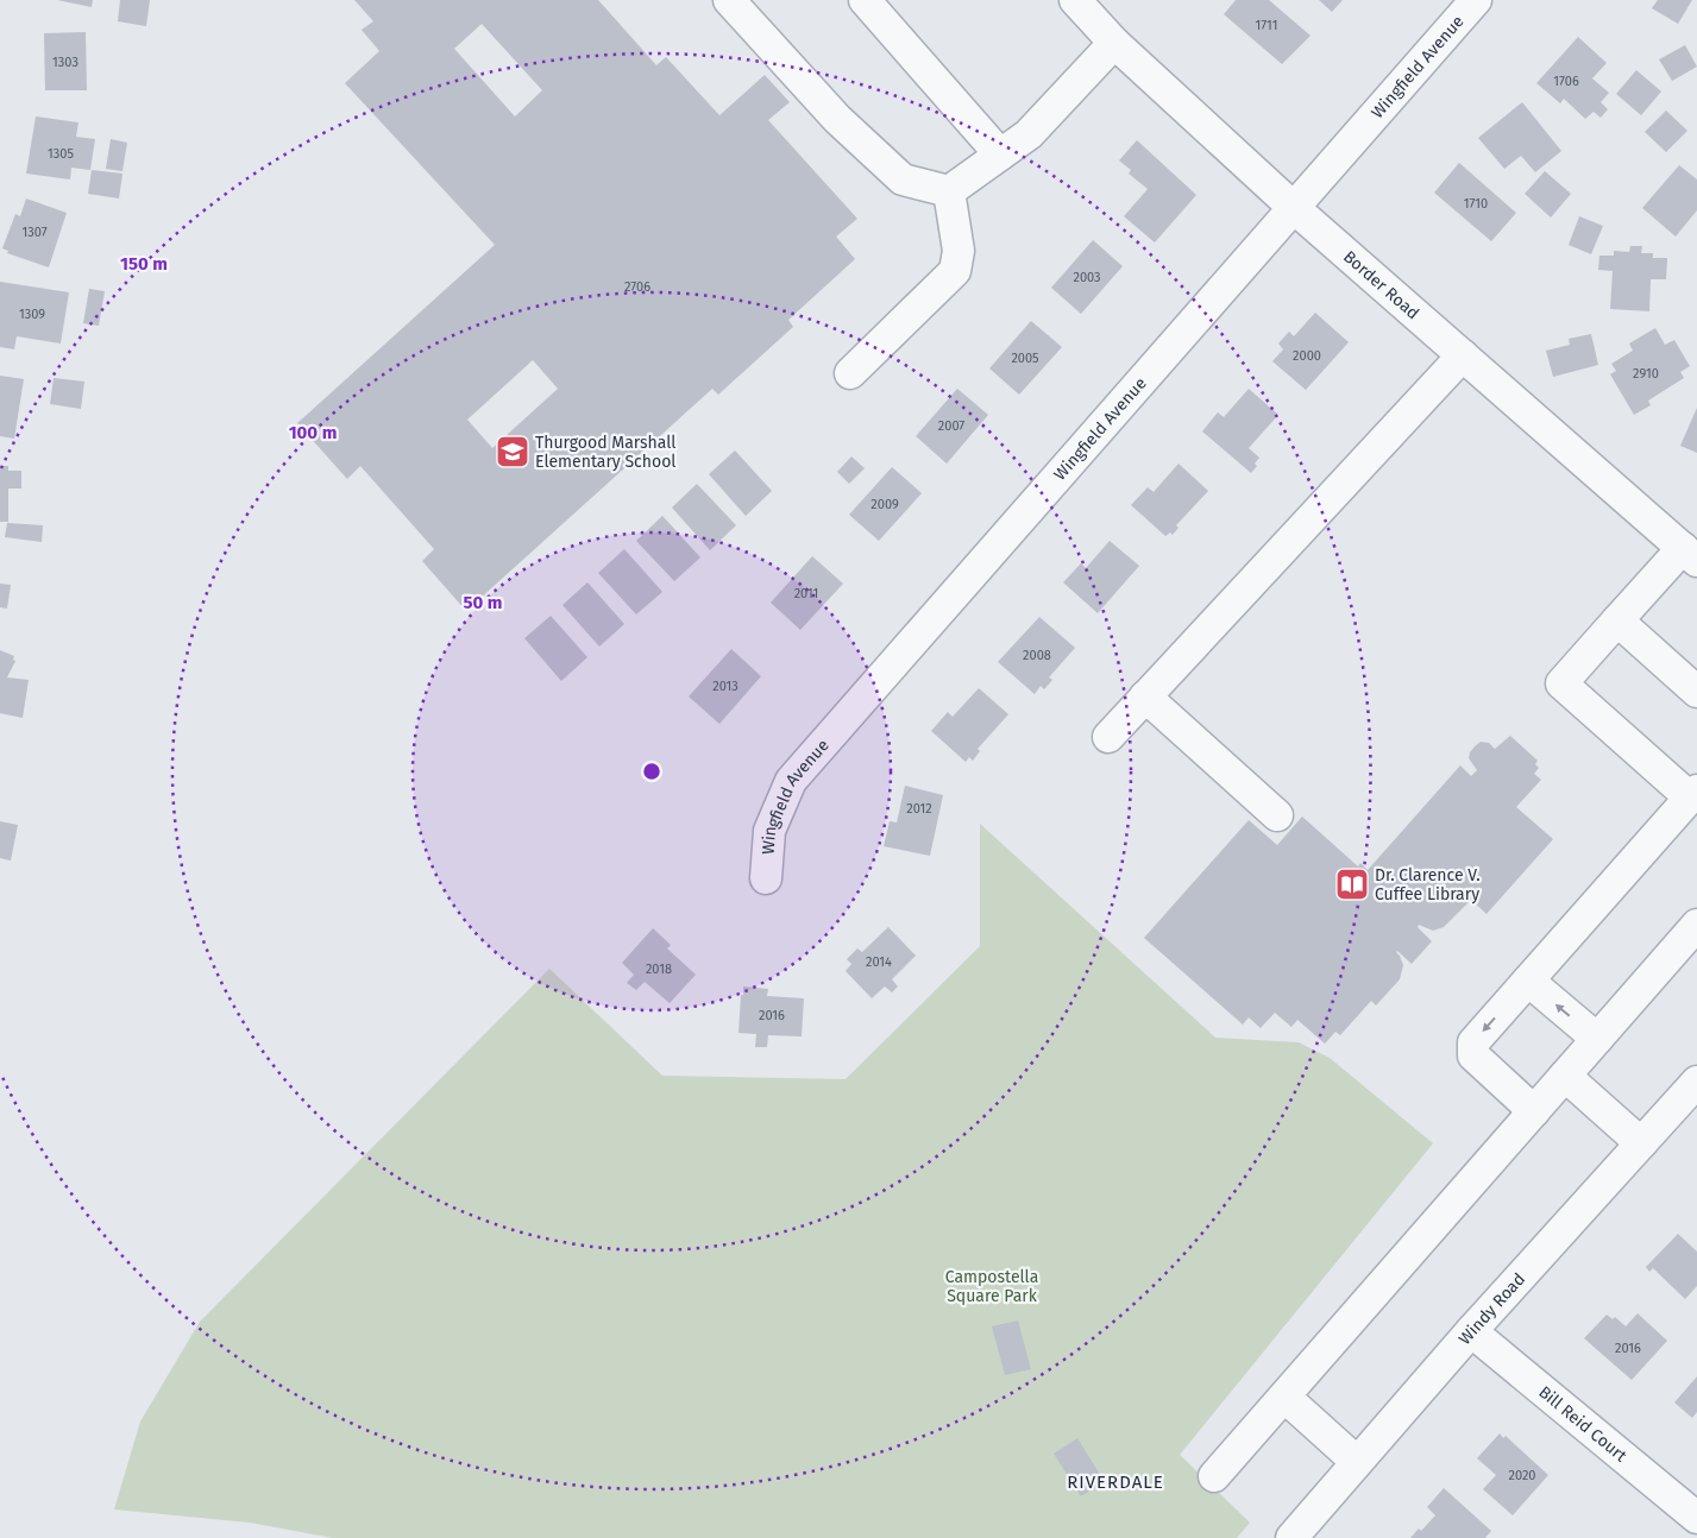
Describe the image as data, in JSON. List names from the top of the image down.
{
  "streets": {
    "street": [
      "Wingfield Avenue",
      "Border Road",
      "Windy Road",
      "Bill Reid Court"
    ]
  },
  "crossings": [
    ["Wingfield Avenue", "Border Road"],
    ["Windy Road", "Bill Reid Court"]
  ],
  "districts": ["RIVERDALE"],
  "parks": ["Campostella Square Park"],
  "places": {
    "school or university": ["Thurgood Marshall Elementary School"],
    "library": ["Dr. Clarence V. Cuffee Library"]
  },
  "house_numbers": [
    "1711",
    "1303",
    "1706",
    "1305",
    "1710",
    "1307",
    "2003",
    "2706",
    "1309",
    "2000",
    "2005",
    "2910",
    "2007",
    "2009",
    "2011",
    "2008",
    "2013",
    "2012",
    "2014",
    "2018",
    "2016",
    "2016",
    "2020"
  ],
  "rings": ["150 m", "100 m", "50 m"]
}
